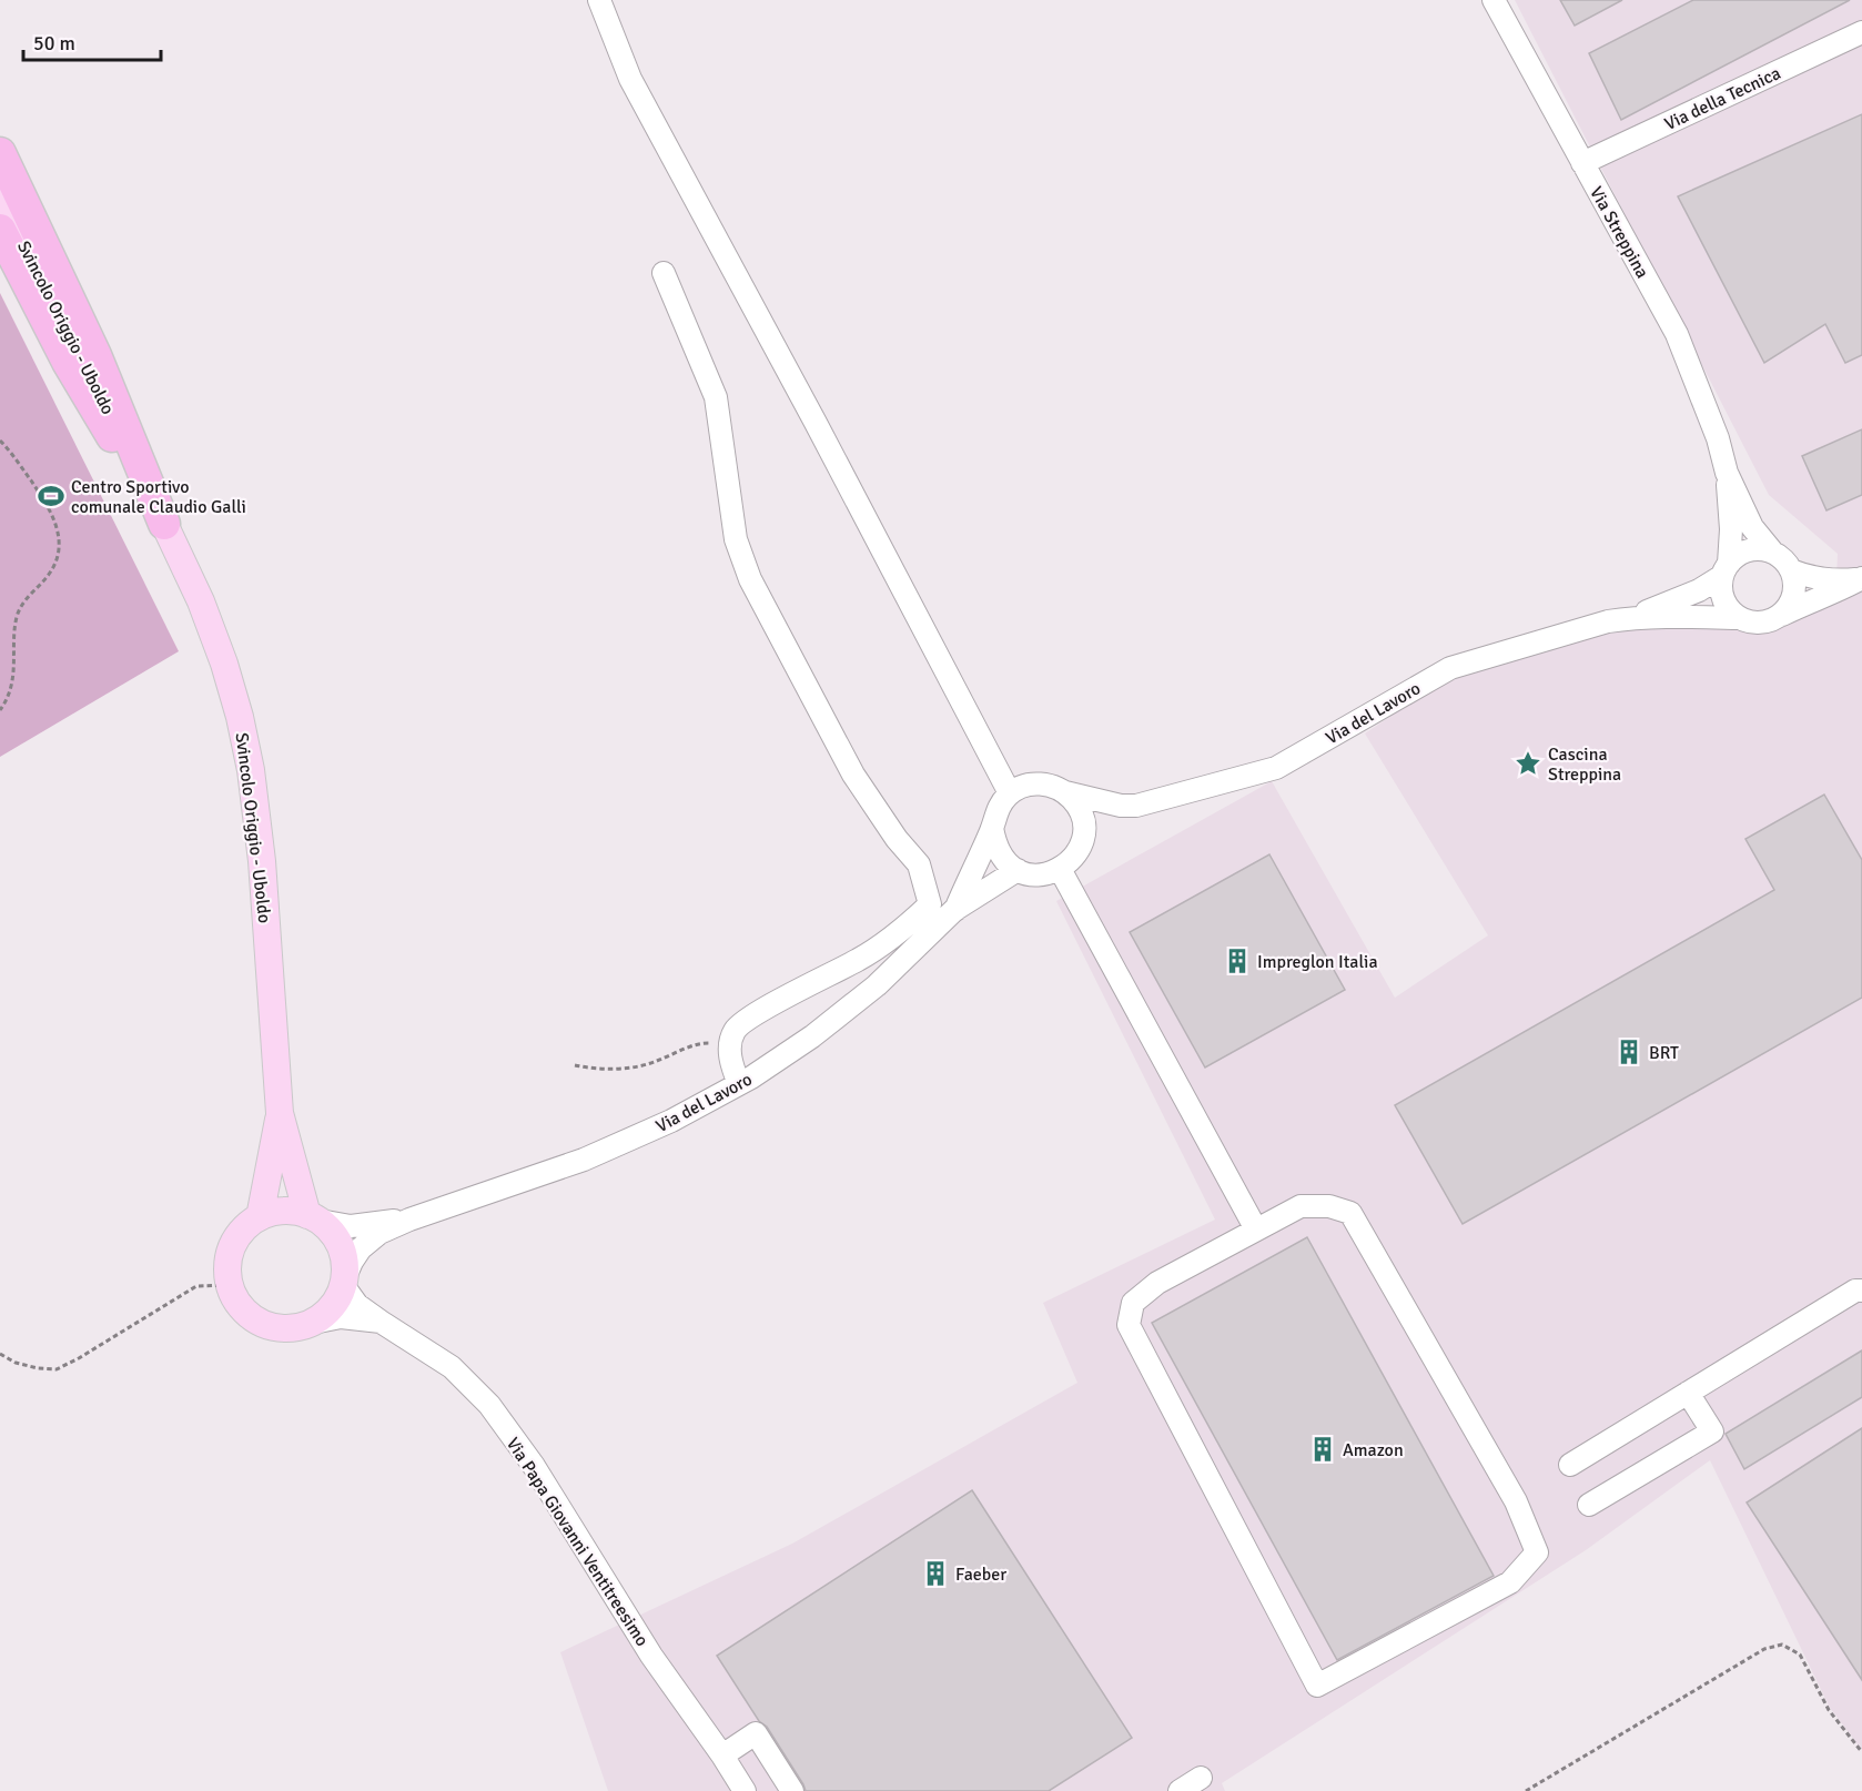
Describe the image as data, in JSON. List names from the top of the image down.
{
  "streets": {
    "main road": ["Svincolo Origgio - Uboldo"],
    "street": [
      "Via della Tecnica",
      "Via Streppina",
      "Via del Lavoro",
      "Via Papa Giovanni Ventitreesimo"
    ]
  },
  "crossings": [
    ["Via della Tecnica", "Via Streppina"],
    ["Via Streppina", "Via del Lavoro"],
    ["Svincolo Origgio - Uboldo", "Via del Lavoro"],
    ["Svincolo Origgio - Uboldo", "Via Papa Giovanni Ventitreesimo"],
    ["Via del Lavoro", "Via Papa Giovanni Ventitreesimo"]
  ],
  "places": {
    "sports": ["Centro Sportivo comunale Claudio Galli"],
    "place": ["Cascina Streppina"],
    "building": [
      "Impreglon Italia",
      "BRT",
      "Amazon",
      "Faeber"
    ]
  },
  "scale_bar": "50 m"
}
